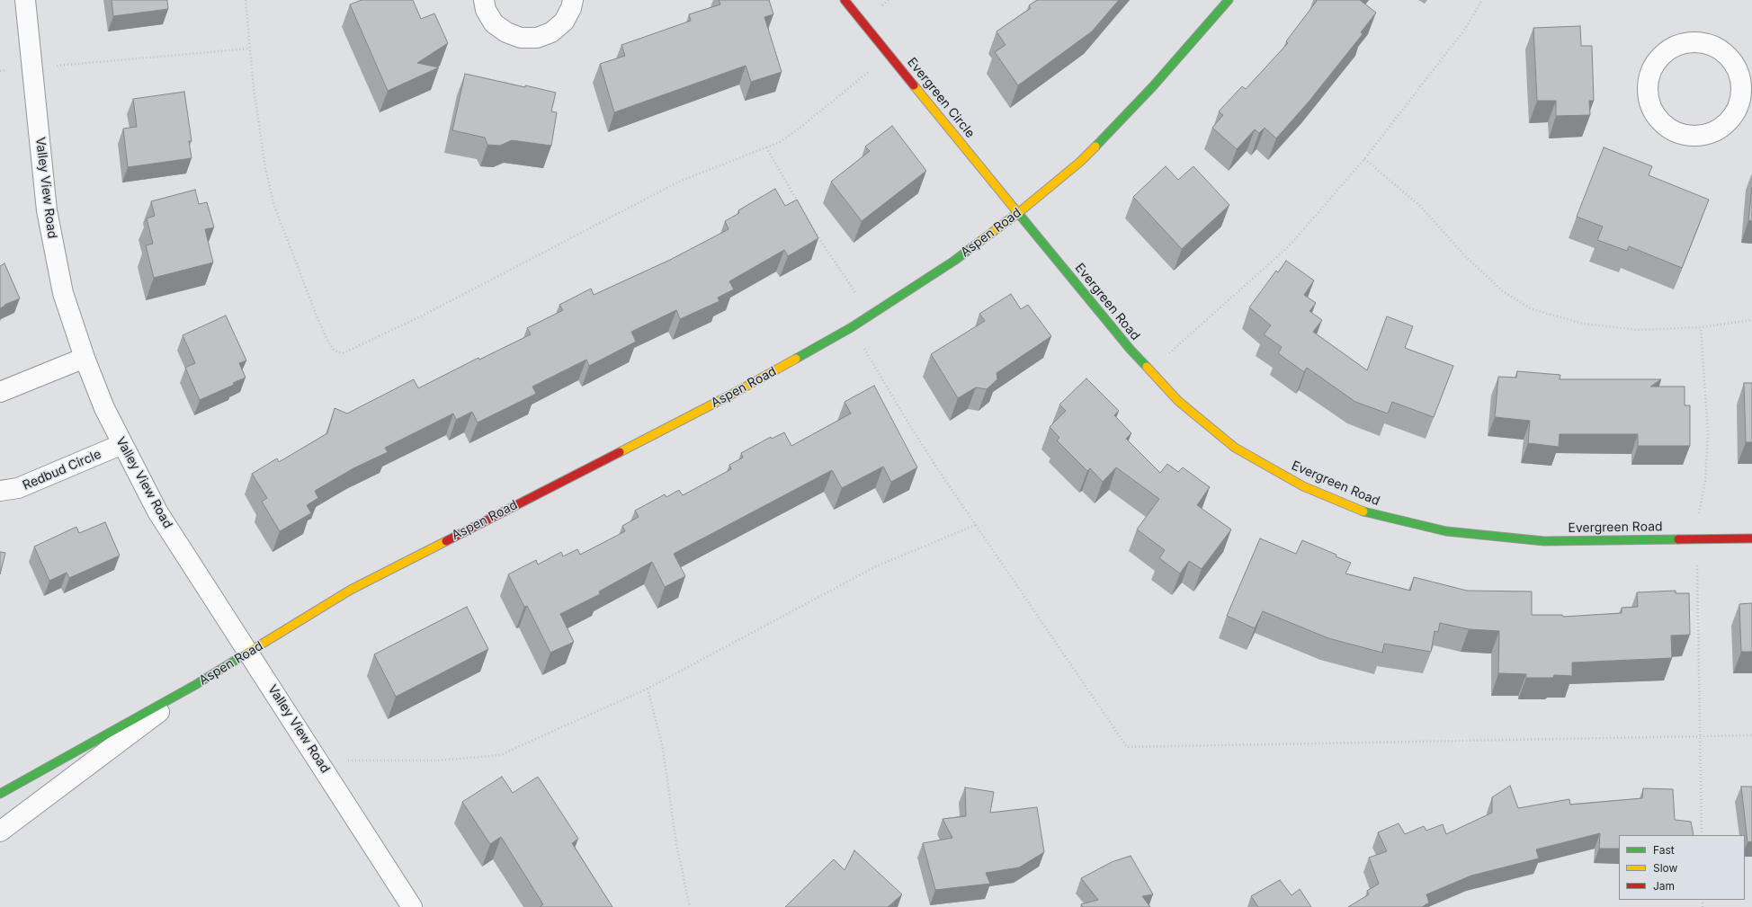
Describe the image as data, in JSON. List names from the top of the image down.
{
  "streets": {
    "street": [
      "Evergreen Circle",
      "Valley View Road",
      "Aspen Road",
      "Evergreen Road",
      "Redbud Circle"
    ]
  },
  "crossings": [
    ["Evergreen Circle", "Aspen Road"],
    ["Evergreen Circle", "Evergreen Road"],
    ["Valley View Road", "Aspen Road"],
    ["Valley View Road", "Redbud Circle"],
    ["Aspen Road", "Evergreen Road"]
  ],
  "legend": ["Fast", "Slow", "Jam"]
}
